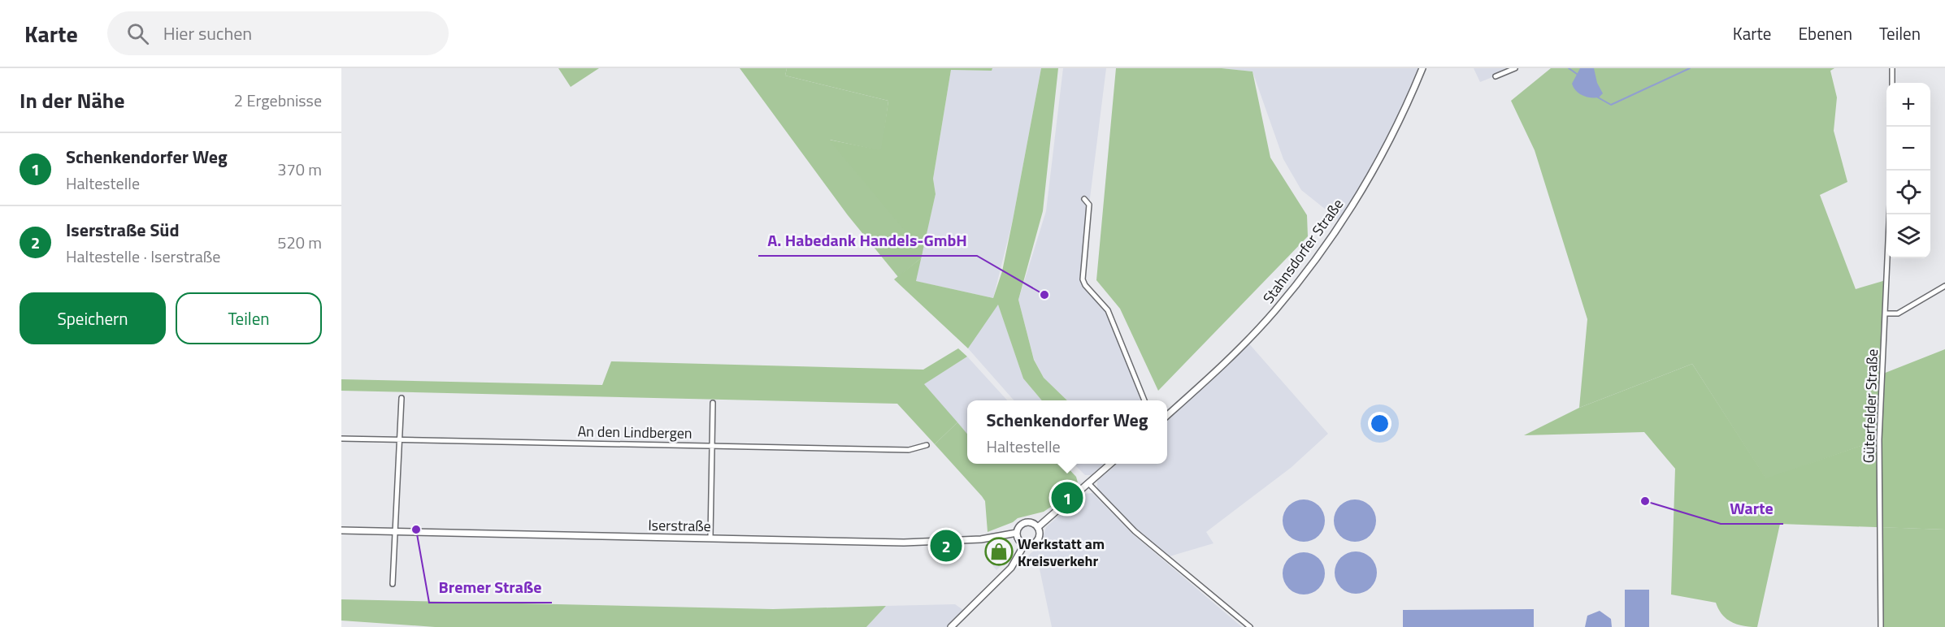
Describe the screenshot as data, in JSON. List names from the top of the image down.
{
  "streets": {
    "street": [
      "Stahnsdorfer Straße",
      "Güterfelder Straße",
      "An den Lindbergen",
      "Iserstraße"
    ]
  },
  "places": {
    "other": ["A. Habedank Handels-GmbH", "Warte", "Bremer Straße"],
    "shop": ["Werkstatt am Kreisverkehr"]
  },
  "page": {
    "header": "Karte",
    "search": "Hier suchen",
    "nav": ["Karte", "Ebenen", "Teilen"],
    "heading": ["In der Nähe", "2 Ergebnisse"],
    "map_buttons": ["+", "−"],
    "list": [
      {
        "mark": "1",
        "name": "Schenkendorfer Weg",
        "note": "Haltestelle",
        "value": "370 m"
      },
      {
        "mark": "2",
        "name": "Iserstraße Süd",
        "note": "Haltestelle · Iserstraße",
        "value": "520 m"
      }
    ],
    "buttons": ["Speichern", "Teilen"],
    "popup": ["Schenkendorfer Weg", "Haltestelle"],
    "pins": ["1", "2"]
  }
}
